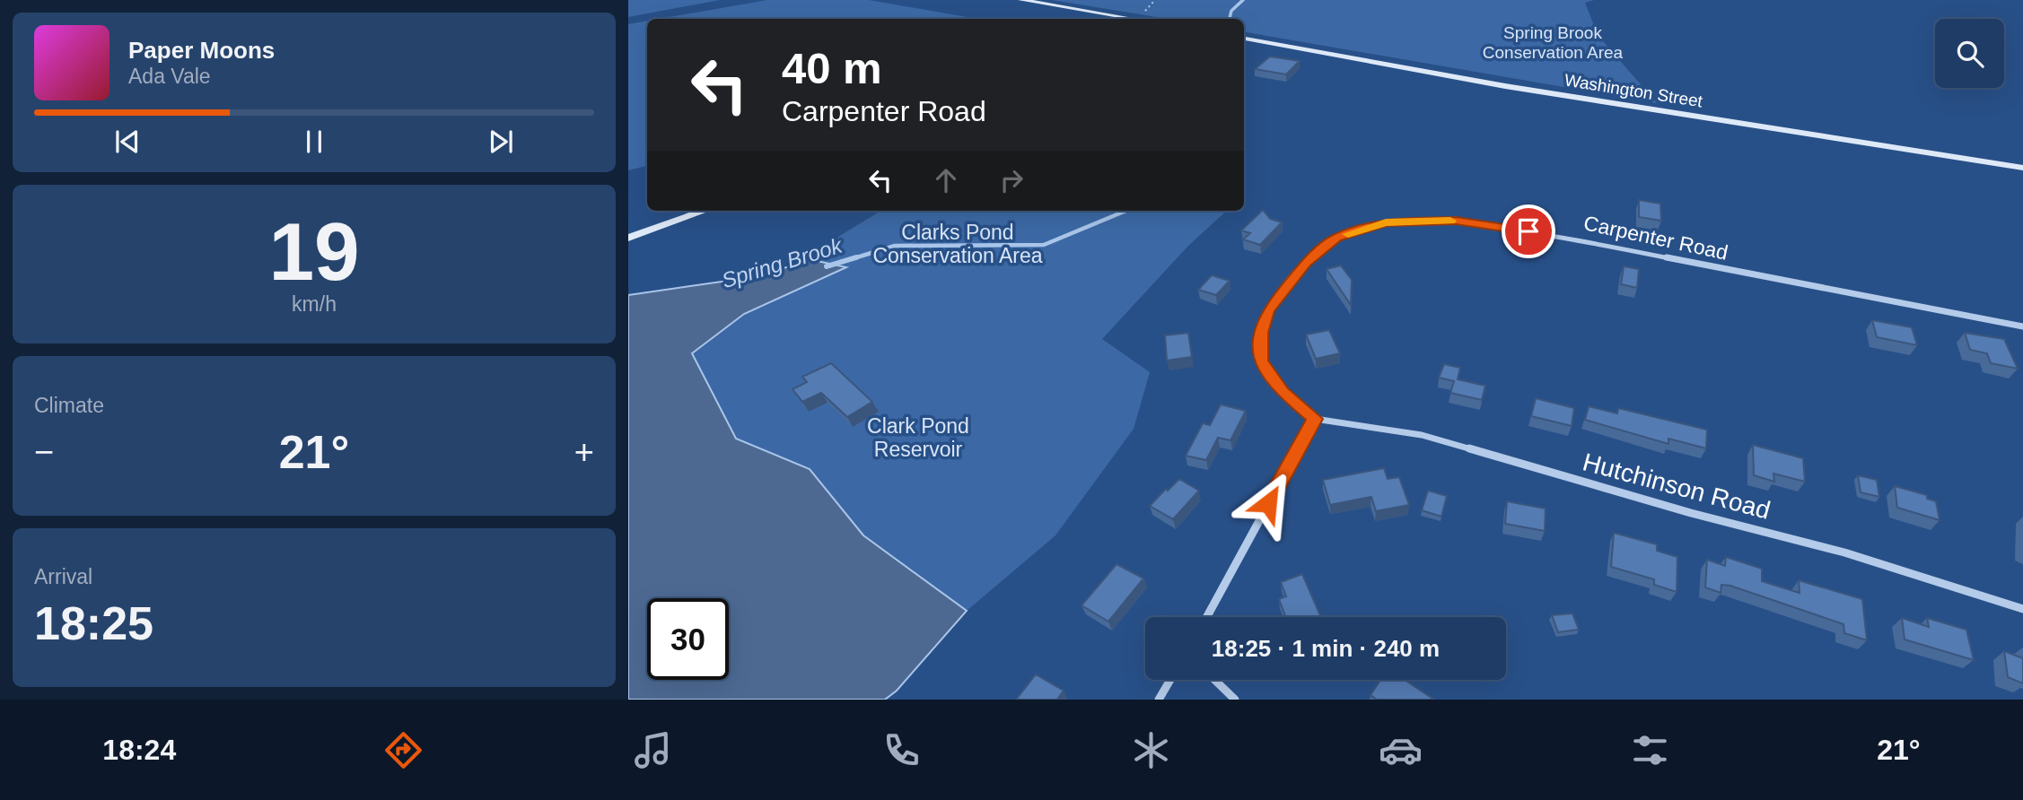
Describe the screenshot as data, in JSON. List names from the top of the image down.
{
  "streets": {
    "main road": ["Washington Street"],
    "street": ["Carpenter Road", "Hutchinson Road"]
  },
  "crossings": [
    ["Carpenter Road", "Hutchinson Road"]
  ],
  "water": ["Spring Brook"],
  "parks": ["Spring Brook Conservation Area", "Clarks Pond Conservation Area", "Clark Pond Reservoir"],
  "page": {
    "turn": ["40 m", "Carpenter Road"],
    "song": ["Paper Moons", "Ada Vale"],
    "tile": [
      ["19", "km/h"],
      "Climate",
      ["Arrival", "18:25"]
    ],
    "heat": ["−", "21°", "+"],
    "limit": "30",
    "trip": "18:25 · 1 min · 240 m",
    "tabs": ["18:24", "21°"]
  }
}
